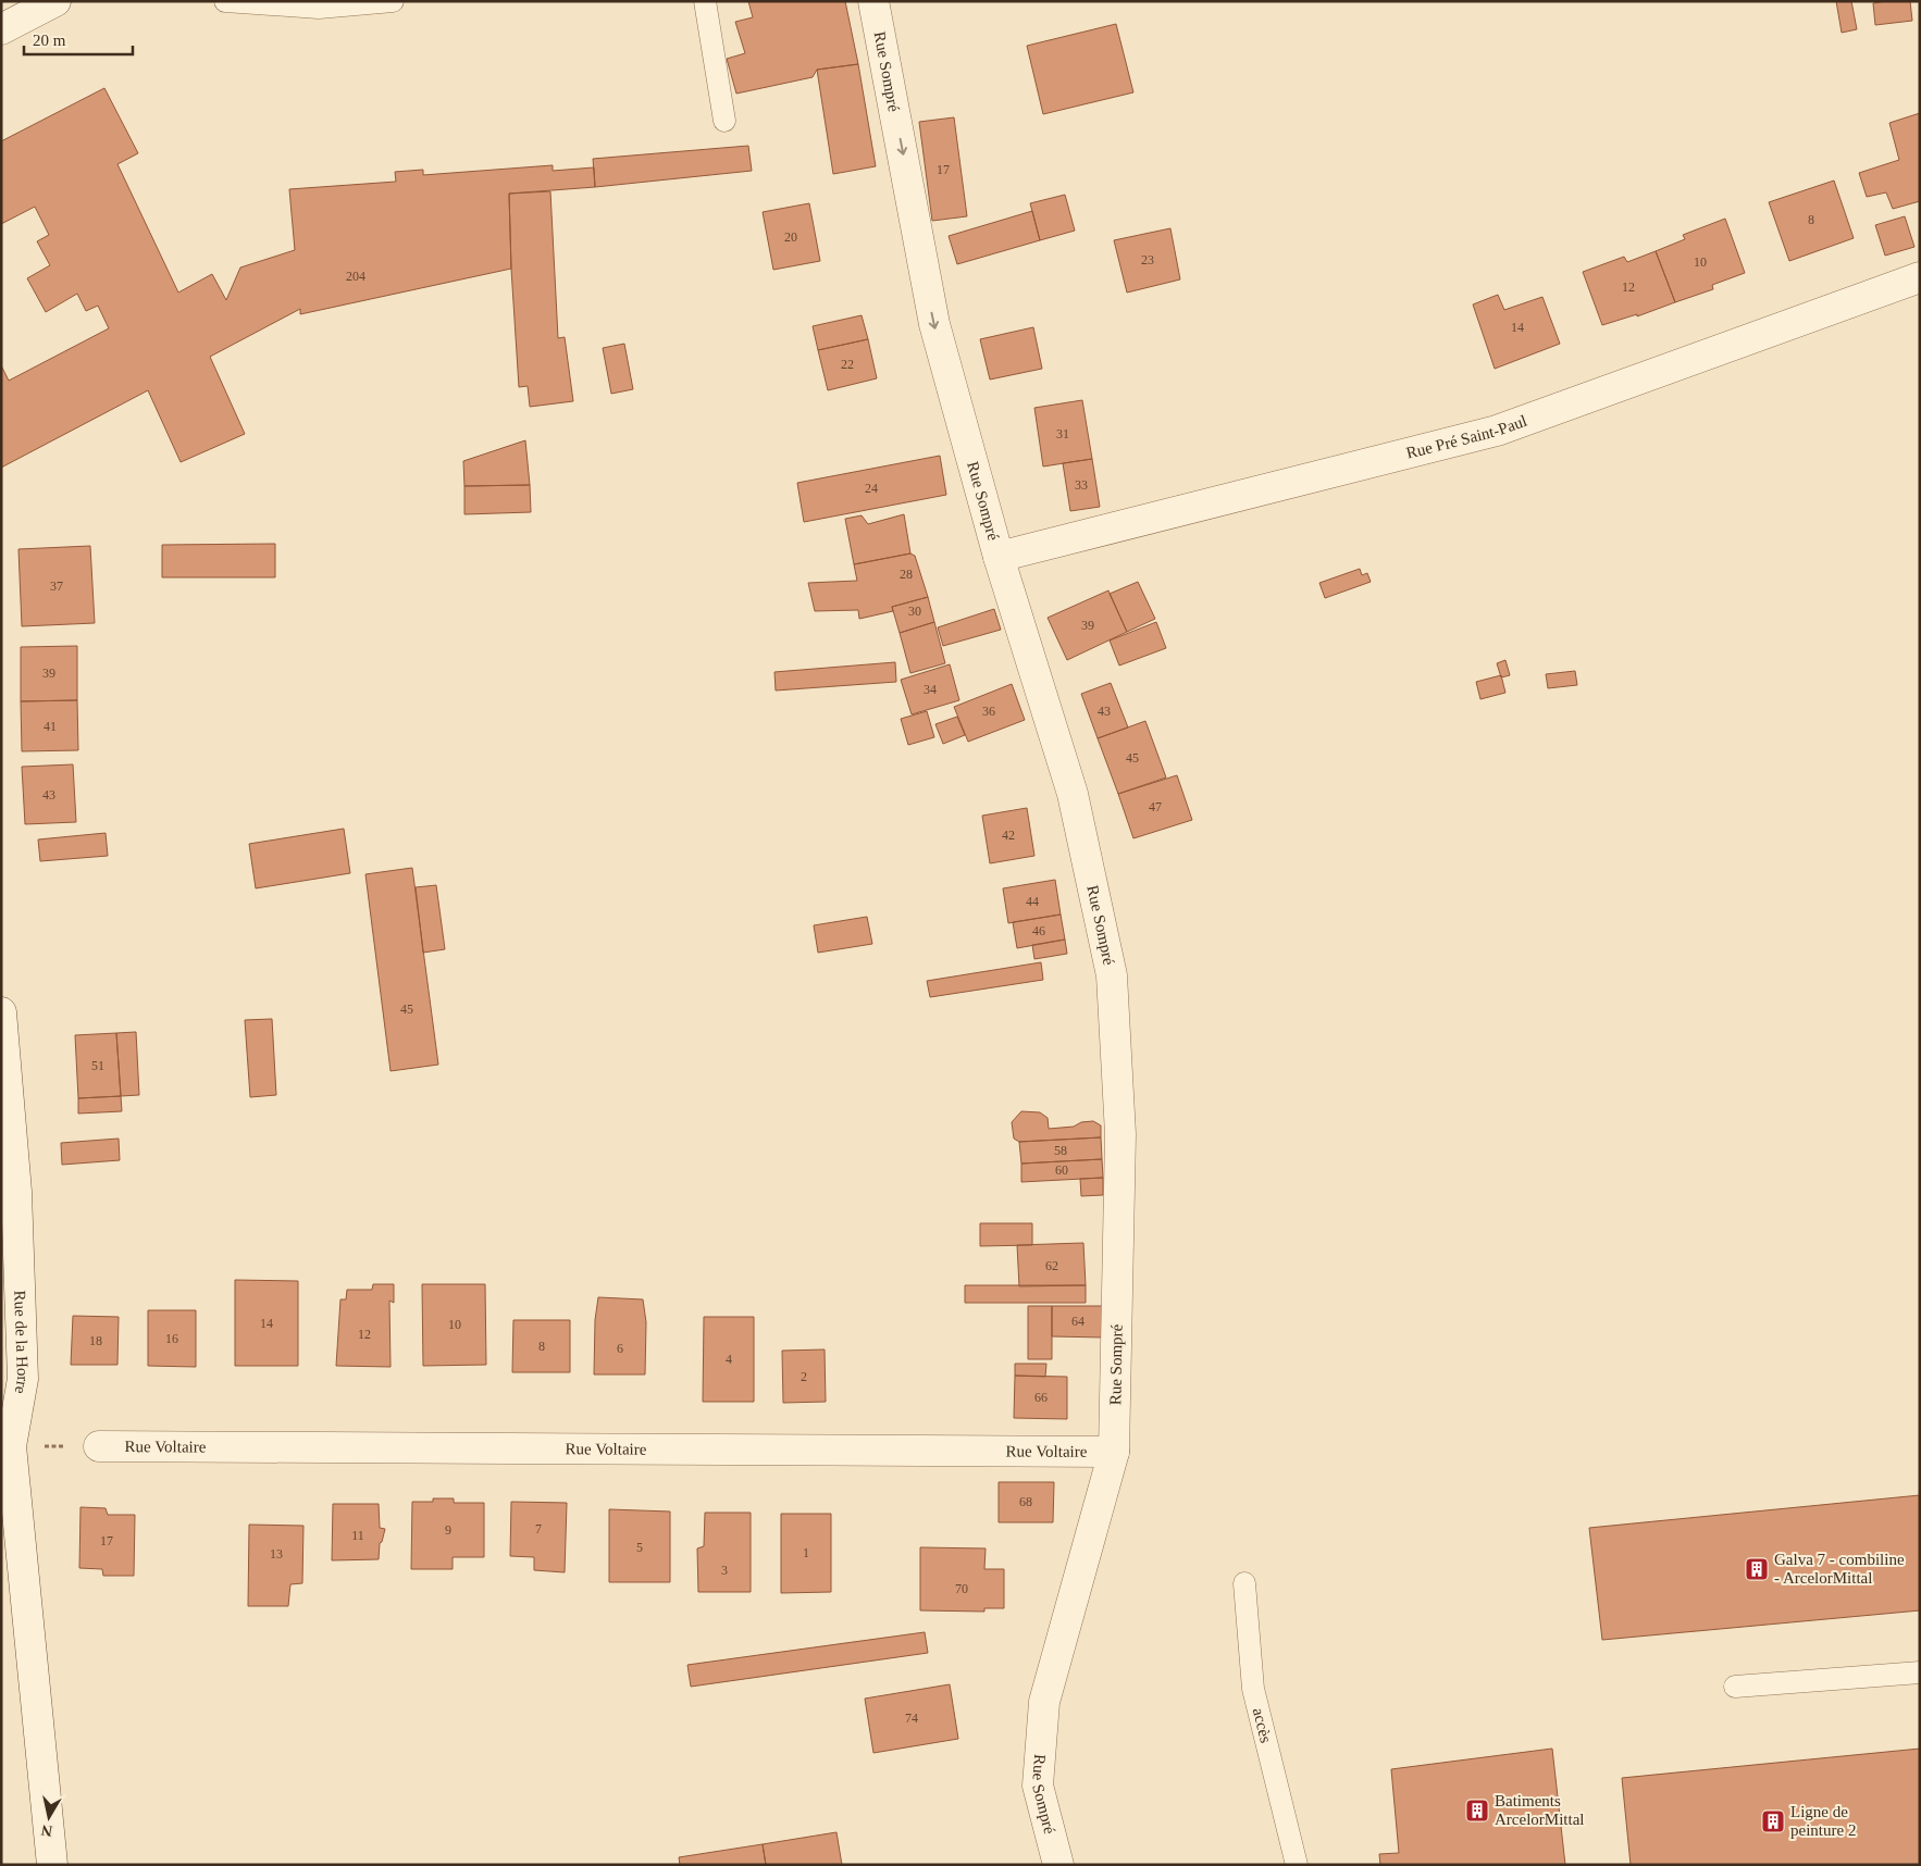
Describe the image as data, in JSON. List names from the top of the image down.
{
  "streets": {
    "street": [
      "Rue Sompré",
      "Rue Pré Saint-Paul",
      "Rue de la Horre",
      "Rue Voltaire"
    ],
    "lane": ["accès"]
  },
  "crossings": [
    ["Rue Sompré", "Rue Pré Saint-Paul"],
    ["Rue Sompré", "Rue Voltaire"]
  ],
  "places": {
    "building": ["Galva 7 - combiline - ArcelorMittal", "Batiments ArcelorMittal", "Ligne de peinture 2"]
  },
  "house_numbers": [
    "17",
    "8",
    "20",
    "23",
    "10",
    "204",
    "12",
    "14",
    "22",
    "31",
    "33",
    "24",
    "28",
    "37",
    "30",
    "39",
    "39",
    "34",
    "36",
    "43",
    "41",
    "45",
    "43",
    "47",
    "42",
    "44",
    "46",
    "45",
    "51",
    "58",
    "60",
    "62",
    "64",
    "14",
    "10",
    "12",
    "16",
    "18",
    "8",
    "6",
    "4",
    "2",
    "66",
    "68",
    "7",
    "9",
    "11",
    "17",
    "5",
    "1",
    "13",
    "3",
    "70",
    "74"
  ],
  "scale_bar": "20 m",
  "north": "bottom"
}
